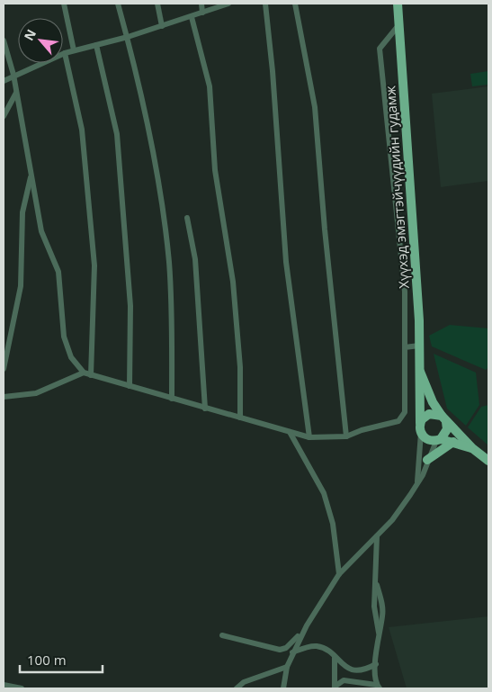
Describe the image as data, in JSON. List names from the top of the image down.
{
  "streets": {
    "main road": ["Хүүхэд эмэгтэйчүүдийн гудамж"]
  },
  "scale_bar": "100 m",
  "north": "top left"
}
